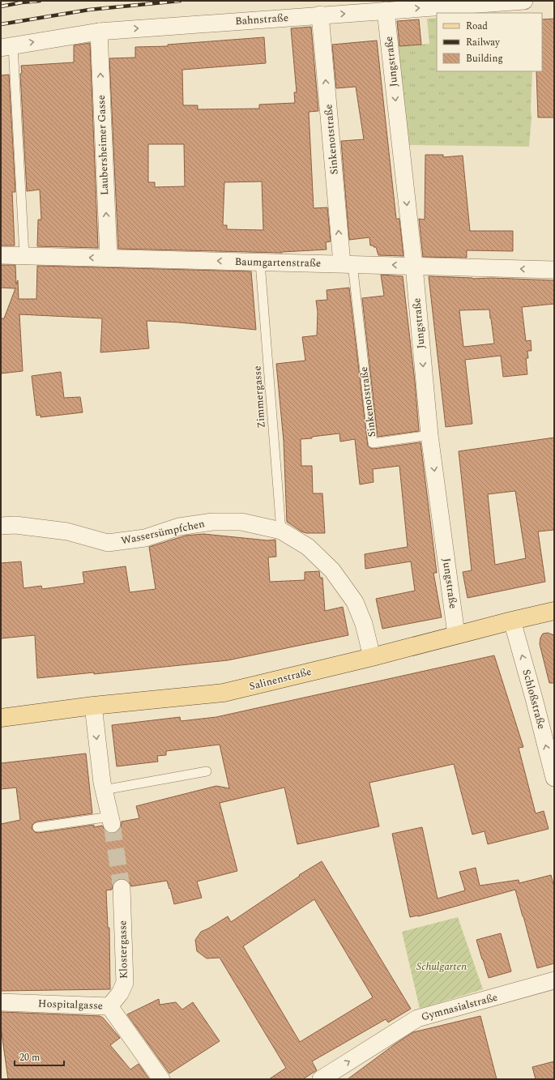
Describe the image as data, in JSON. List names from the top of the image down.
{
  "streets": {
    "main road": ["Salinenstraße"],
    "street": [
      "Bahnstraße",
      "Jungstraße",
      "Sinkenotstraße",
      "Laubersheimer Gasse",
      "Baumgartenstraße",
      "Wassersümpfchen",
      "Schloßstraße",
      "Klostergasse",
      "Hospitalgasse",
      "Gymnasialstraße"
    ],
    "lane": ["Zimmergasse"]
  },
  "crossings": [
    ["Bahnstraße", "Jungstraße"],
    ["Bahnstraße", "Sinkenotstraße"],
    ["Bahnstraße", "Laubersheimer Gasse"],
    ["Jungstraße", "Sinkenotstraße"],
    ["Jungstraße", "Baumgartenstraße"],
    ["Jungstraße", "Salinenstraße"],
    ["Sinkenotstraße", "Baumgartenstraße"],
    ["Laubersheimer Gasse", "Baumgartenstraße"],
    ["Baumgartenstraße", "Zimmergasse"],
    ["Zimmergasse", "Wassersümpfchen"],
    ["Wassersümpfchen", "Salinenstraße"],
    ["Salinenstraße", "Schloßstraße"],
    ["Klostergasse", "Hospitalgasse"]
  ],
  "one_way": [
    "Bahnstraße",
    "Jungstraße",
    "Sinkenotstraße",
    "Laubersheimer Gasse",
    "Baumgartenstraße",
    "Schloßstraße",
    "Gymnasialstraße"
  ],
  "parks": ["Schulgarten"],
  "legend": ["Road", "Railway", "Building"],
  "scale_bar": "20 m"
}
